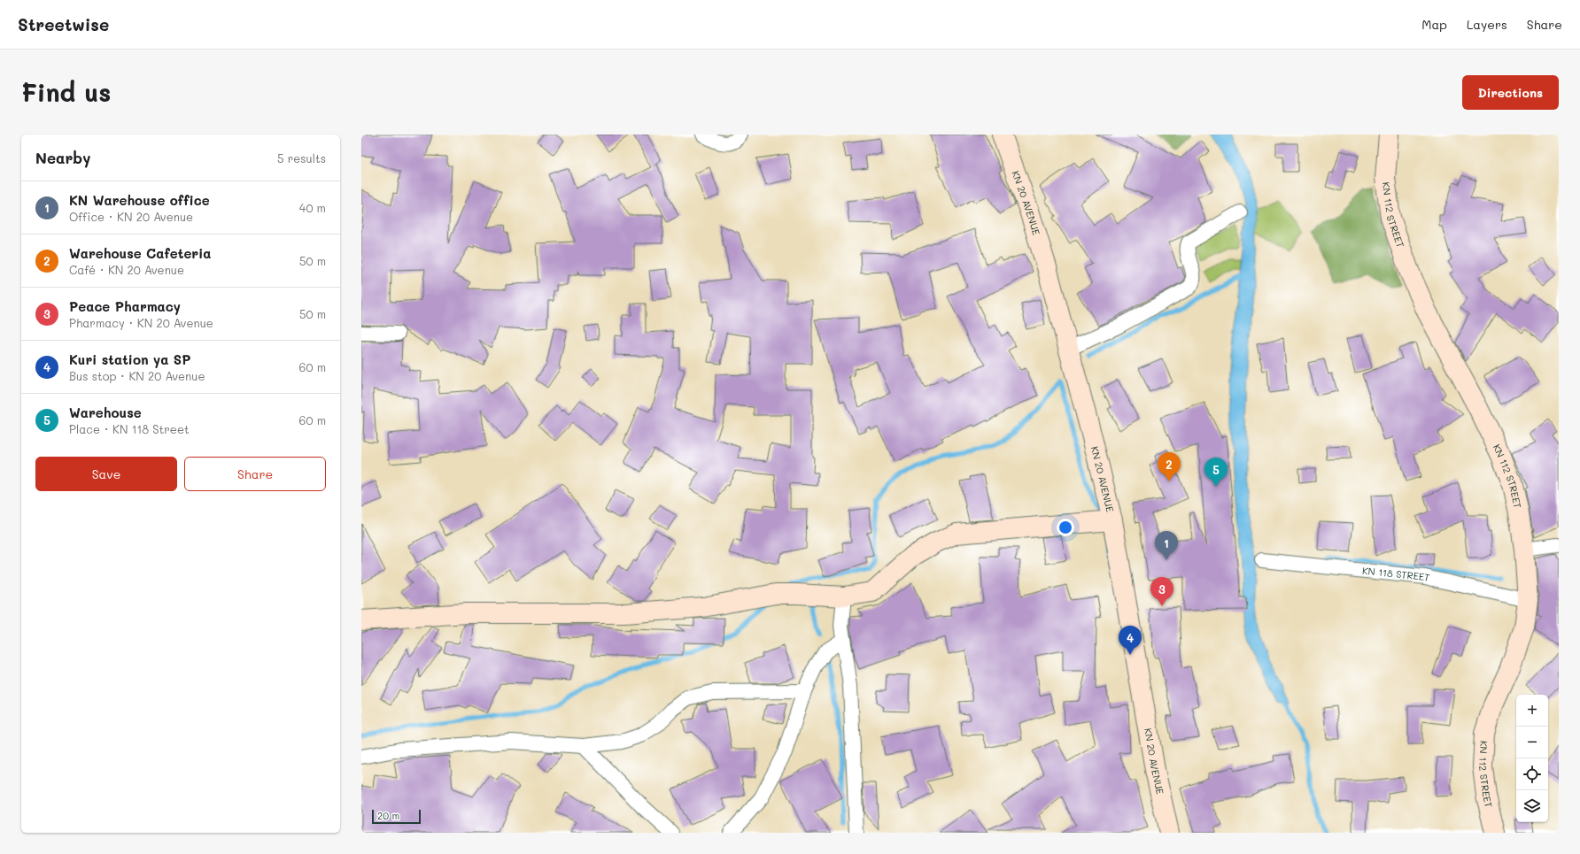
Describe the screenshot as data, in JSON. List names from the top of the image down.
{
  "streets": {
    "street": ["KN 20 AVENUE", "KN 112 STREET", "KN 118 STREET"]
  },
  "crossings": [
    ["KN 112 STREET", "KN 118 STREET"]
  ],
  "scale_bar": "20 m",
  "page": {
    "header": "Streetwise",
    "nav": ["Map", "Layers", "Share"],
    "buttons": [
      "Directions",
      ["Save", "Share"]
    ],
    "title": "Find us",
    "heading": ["Nearby", "5 results"],
    "list": [
      {
        "mark": "1",
        "name": "KN Warehouse office",
        "note": "Office · KN 20 Avenue",
        "value": "40 m"
      },
      {
        "mark": "2",
        "name": "Warehouse Cafeteria",
        "note": "Café · KN 20 Avenue",
        "value": "50 m"
      },
      {
        "mark": "3",
        "name": "Peace Pharmacy",
        "note": "Pharmacy · KN 20 Avenue",
        "value": "50 m"
      },
      {
        "mark": "4",
        "name": "Kuri station ya SP",
        "note": "Bus stop · KN 20 Avenue",
        "value": "60 m"
      },
      {
        "mark": "5",
        "name": "Warehouse",
        "note": "Place · KN 118 Street",
        "value": "60 m"
      }
    ],
    "pins": [
      "2",
      "5",
      "1",
      "3",
      "4"
    ],
    "map_buttons": ["+", "−"],
    "scale": "20 m"
  }
}
